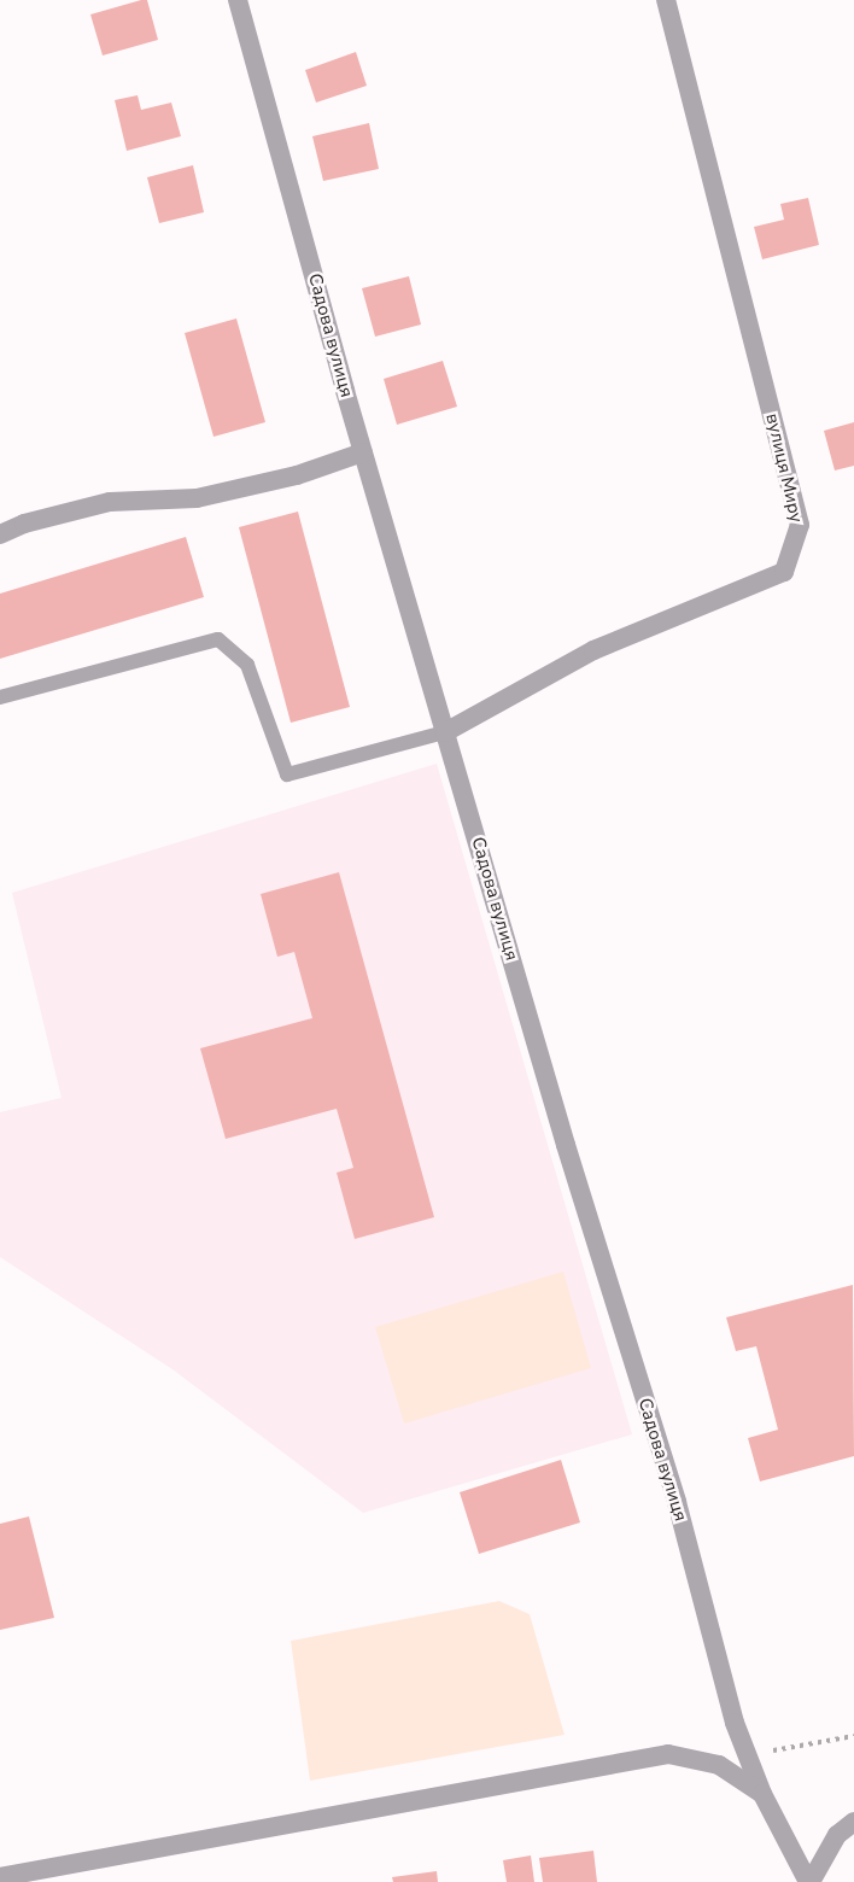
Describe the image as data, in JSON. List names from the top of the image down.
{
  "streets": {
    "street": ["Садова вулиця", "вулиця Миру"]
  },
  "crossings": [
    ["Садова вулиця", "вулиця Миру"]
  ]
}
